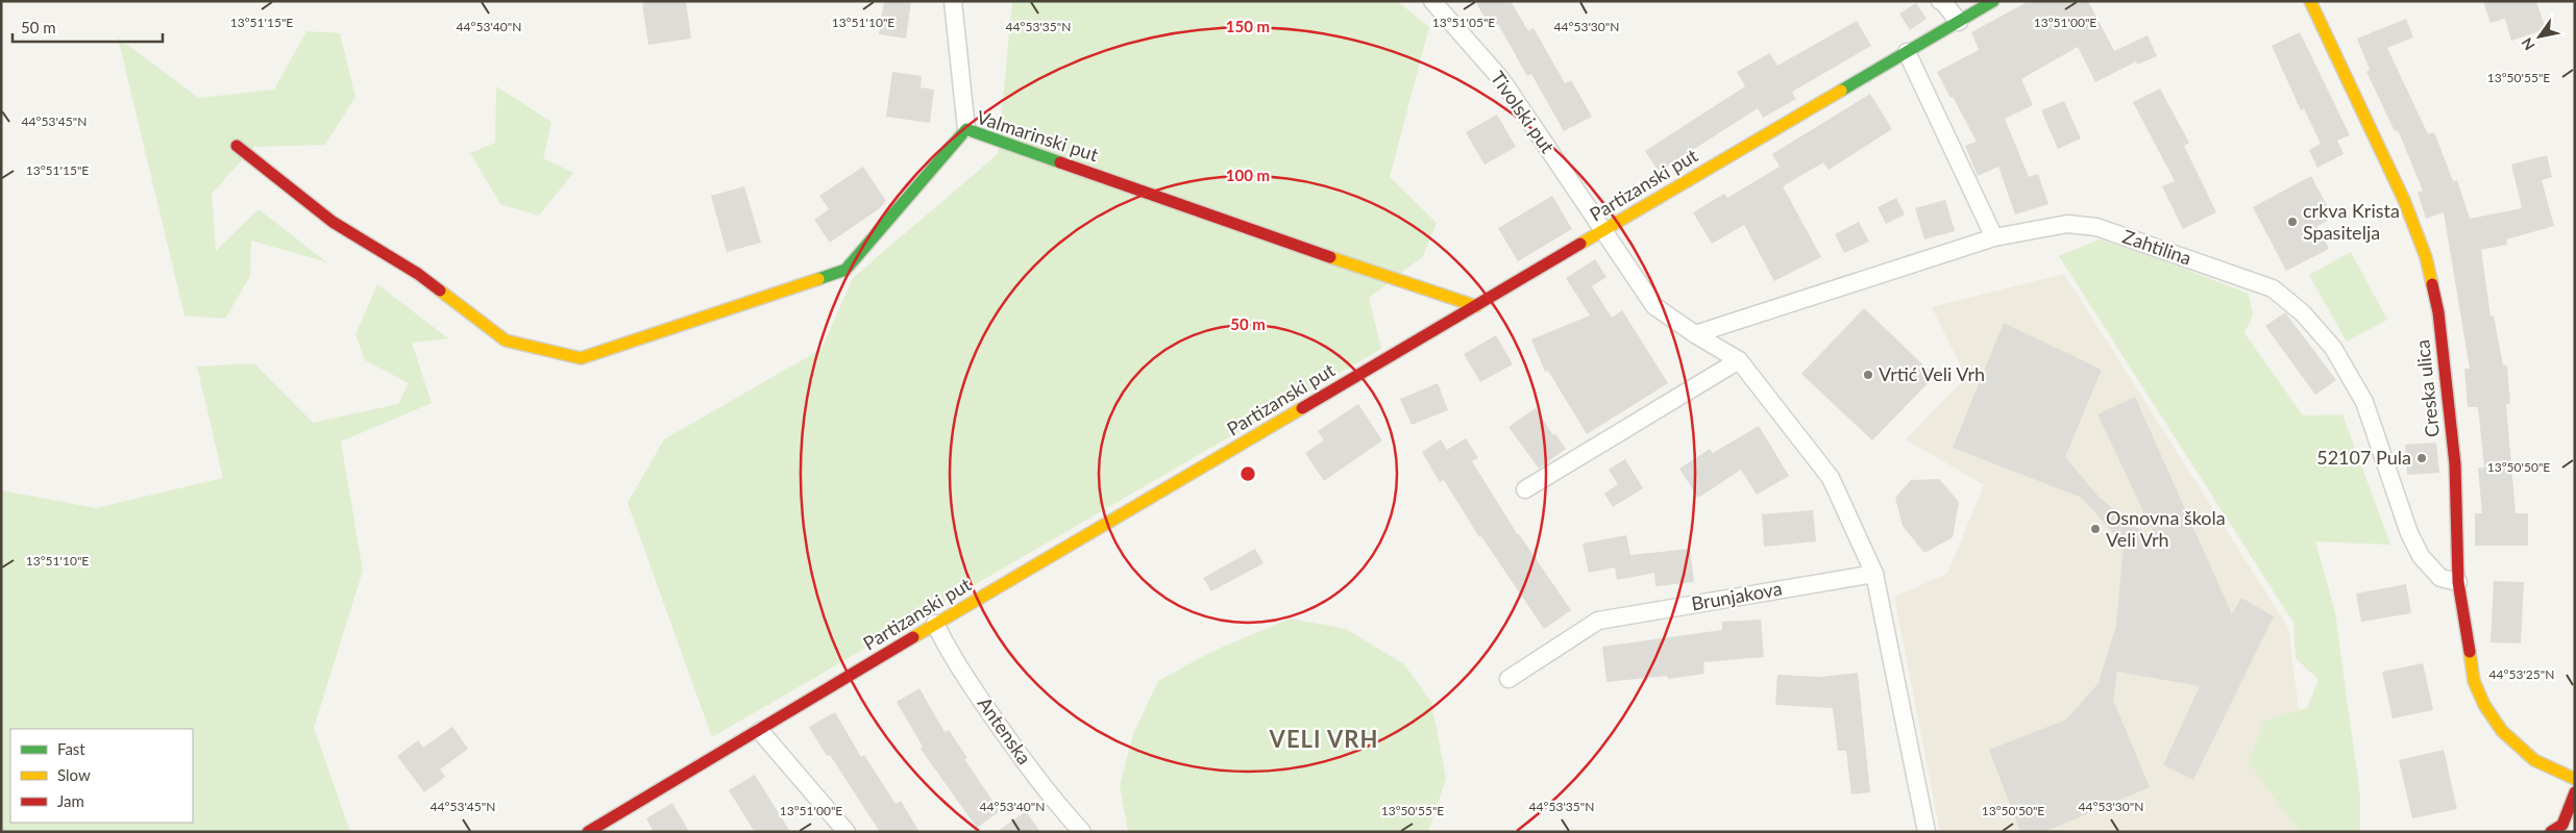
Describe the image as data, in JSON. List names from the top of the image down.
{
  "streets": {
    "street": [
      "Tivolski put",
      "Valmarinski put",
      "Partizanski put",
      "Zahtilina",
      "Creska ulica",
      "Brunjakova",
      "Antenska"
    ]
  },
  "crossings": [
    ["Tivolski put", "Partizanski put"],
    ["Valmarinski put", "Partizanski put"],
    ["Partizanski put", "Antenska"],
    ["Zahtilina", "Creska ulica"]
  ],
  "districts": ["VELI VRH"],
  "places": [
    "crkva Krista Spasitelja",
    "Vrtić Veli Vrh",
    "52107 Pula",
    "Osnovna škola Veli Vrh"
  ],
  "legend": ["Fast", "Slow", "Jam"],
  "scale_bar": "50 m",
  "north": "bottom left",
  "coordinates": [
    "13°51'15\"E",
    "13°51'10\"E",
    "13°51'05\"E",
    "13°51'00\"E",
    "44°53'40\"N",
    "44°53'35\"N",
    "44°53'30\"N",
    "13°50'55\"E",
    "44°53'45\"N",
    "13°50'50\"E",
    "44°53'25\"N"
  ],
  "rings": ["150 m", "100 m", "50 m"]
}
